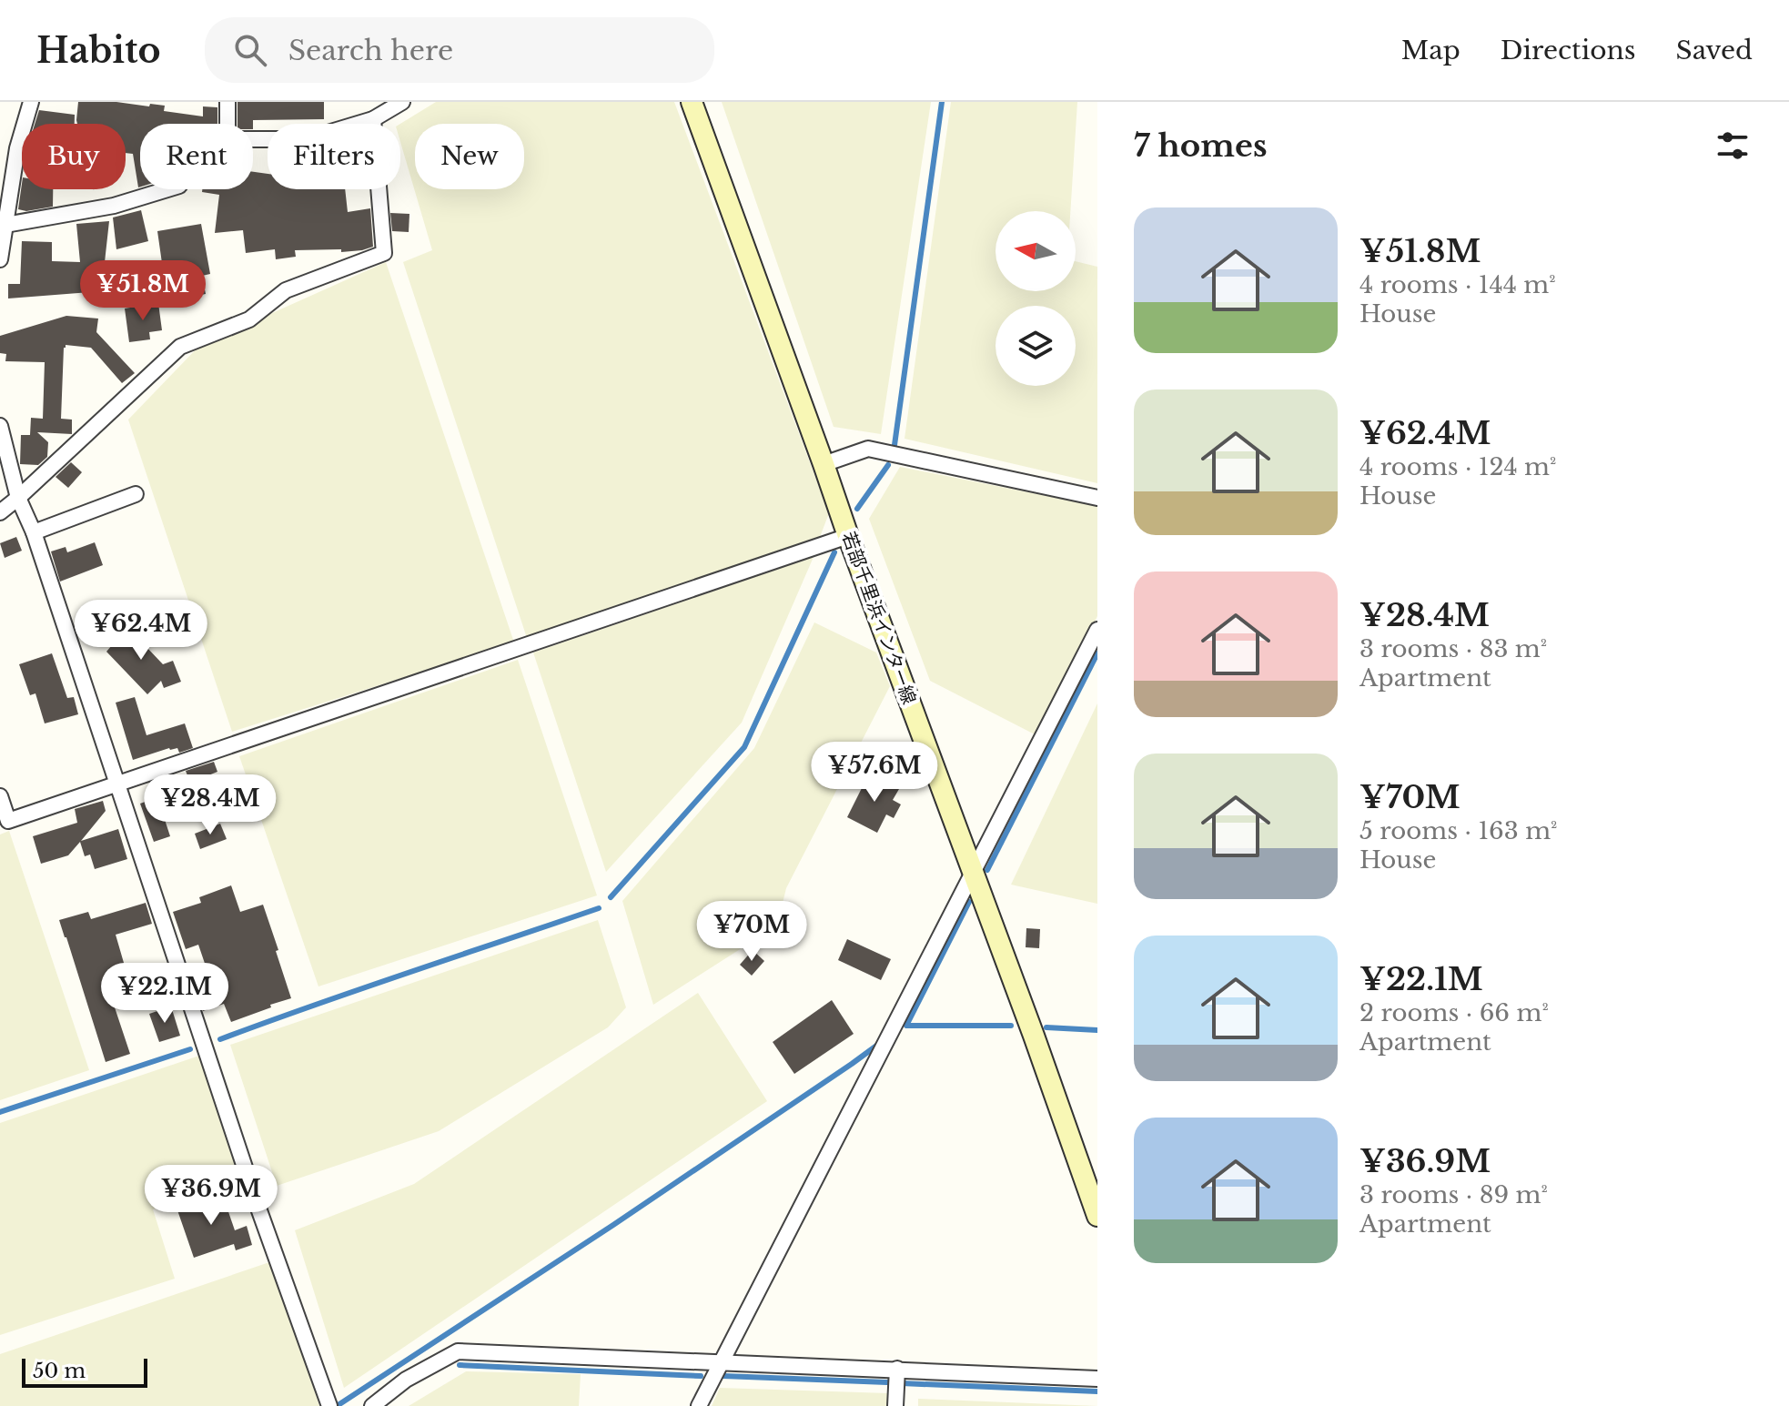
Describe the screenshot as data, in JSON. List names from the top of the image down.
{
  "streets": {
    "main road": ["若部千里浜インター線"]
  },
  "scale_bar": "50 m",
  "north": "left",
  "page": {
    "header": "Habito",
    "search": "Search here",
    "nav": ["Map", "Directions", "Saved"],
    "heading": "7 homes",
    "chip": [
      "Buy",
      "Rent",
      "Filters",
      "New"
    ],
    "list": [
      {
        "name": "¥51.8M",
        "note": "4 rooms · 144 m² · House"
      },
      {
        "name": "¥62.4M",
        "note": "4 rooms · 124 m² · House"
      },
      {
        "name": "¥28.4M",
        "note": "3 rooms · 83 m² · Apartment"
      },
      {
        "name": "¥70M",
        "note": "5 rooms · 163 m² · House"
      },
      {
        "name": "¥22.1M",
        "note": "2 rooms · 66 m² · Apartment"
      },
      {
        "name": "¥36.9M",
        "note": "3 rooms · 89 m² · Apartment"
      }
    ],
    "price": [
      "¥51.8M",
      "¥62.4M",
      "¥57.6M",
      "¥28.4M",
      "¥70M",
      "¥22.1M",
      "¥36.9M"
    ],
    "scale": "50 m"
  }
}
